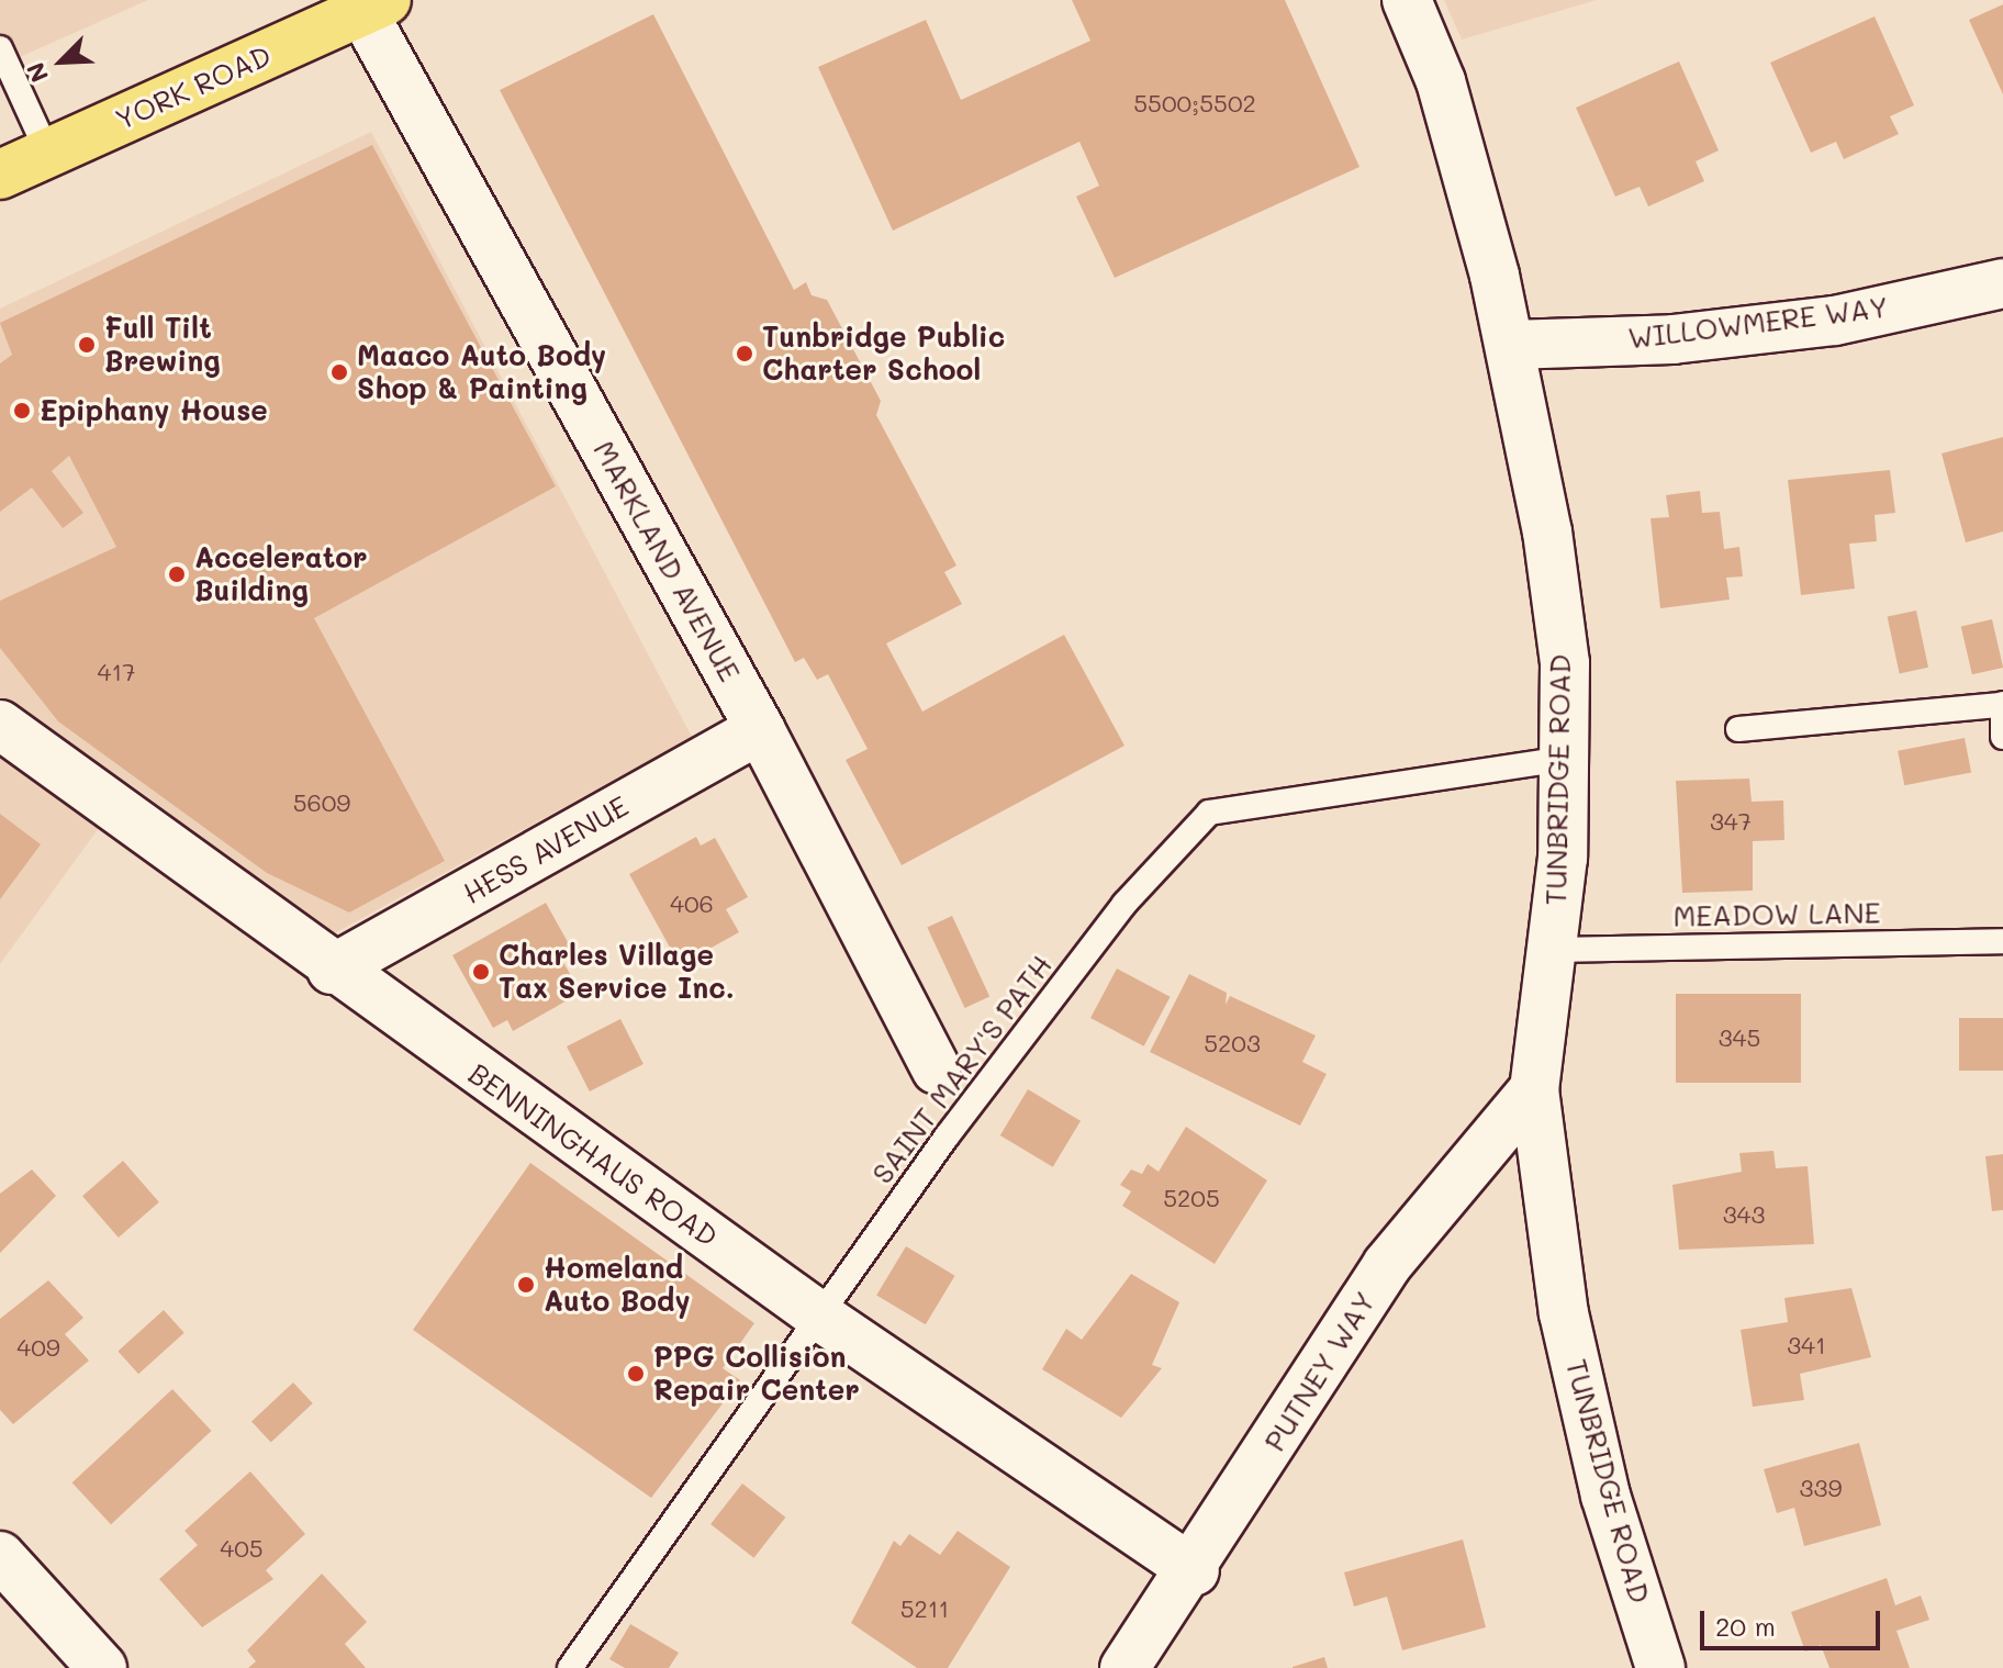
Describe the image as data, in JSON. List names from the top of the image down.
{
  "streets": {
    "main road": ["YORK ROAD"],
    "street": [
      "WILLOWMERE WAY",
      "MARKLAND AVENUE",
      "TUNBRIDGE ROAD",
      "HESS AVENUE",
      "BENNINGHAUS ROAD",
      "PUTNEY WAY"
    ],
    "lane": ["MEADOW LANE", "SAINT MARY'S PATH"]
  },
  "crossings": [
    ["YORK ROAD", "MARKLAND AVENUE"],
    ["WILLOWMERE WAY", "TUNBRIDGE ROAD"],
    ["MARKLAND AVENUE", "HESS AVENUE"],
    ["TUNBRIDGE ROAD", "MEADOW LANE"],
    ["TUNBRIDGE ROAD", "SAINT MARY'S PATH"],
    ["TUNBRIDGE ROAD", "PUTNEY WAY"],
    ["HESS AVENUE", "BENNINGHAUS ROAD"],
    ["SAINT MARY'S PATH", "BENNINGHAUS ROAD"],
    ["BENNINGHAUS ROAD", "PUTNEY WAY"]
  ],
  "places": [
    "Full Tilt Brewing",
    "Tunbridge Public Charter School",
    "Maaco Auto Body Shop & Painting",
    "Epiphany House",
    "Accelerator Building",
    "Charles Village Tax Service Inc.",
    "Homeland Auto Body",
    "PPG Collision Repair Center"
  ],
  "house_numbers": [
    "5500;5502",
    "417",
    "5609",
    "347",
    "406",
    "345",
    "5203",
    "5205",
    "343",
    "341",
    "409",
    "339",
    "405",
    "5211"
  ],
  "scale_bar": "20 m",
  "north": "bottom left"
}
